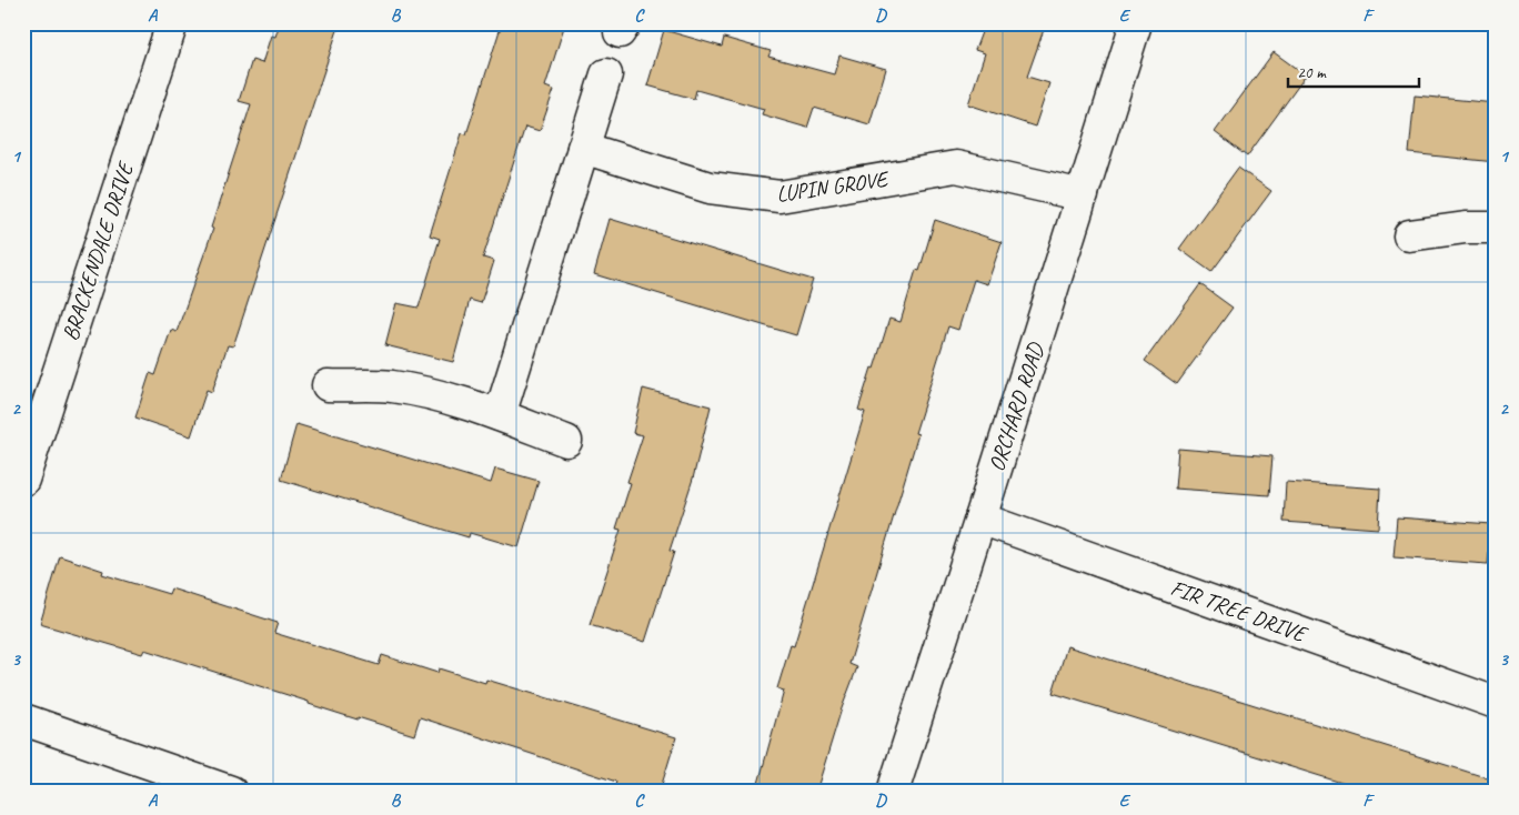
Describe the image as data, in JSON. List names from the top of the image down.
{
  "streets": {
    "street": [
      "LUPIN GROVE",
      "BRACKENDALE DRIVE",
      "ORCHARD ROAD",
      "FIR TREE DRIVE"
    ]
  },
  "crossings": [
    ["LUPIN GROVE", "ORCHARD ROAD"],
    ["ORCHARD ROAD", "FIR TREE DRIVE"]
  ],
  "scale_bar": "20 m",
  "grid": {
    "columns": [
      "A",
      "B",
      "C",
      "D",
      "E",
      "F"
    ],
    "rows": ["1", "2", "3"]
  }
}
